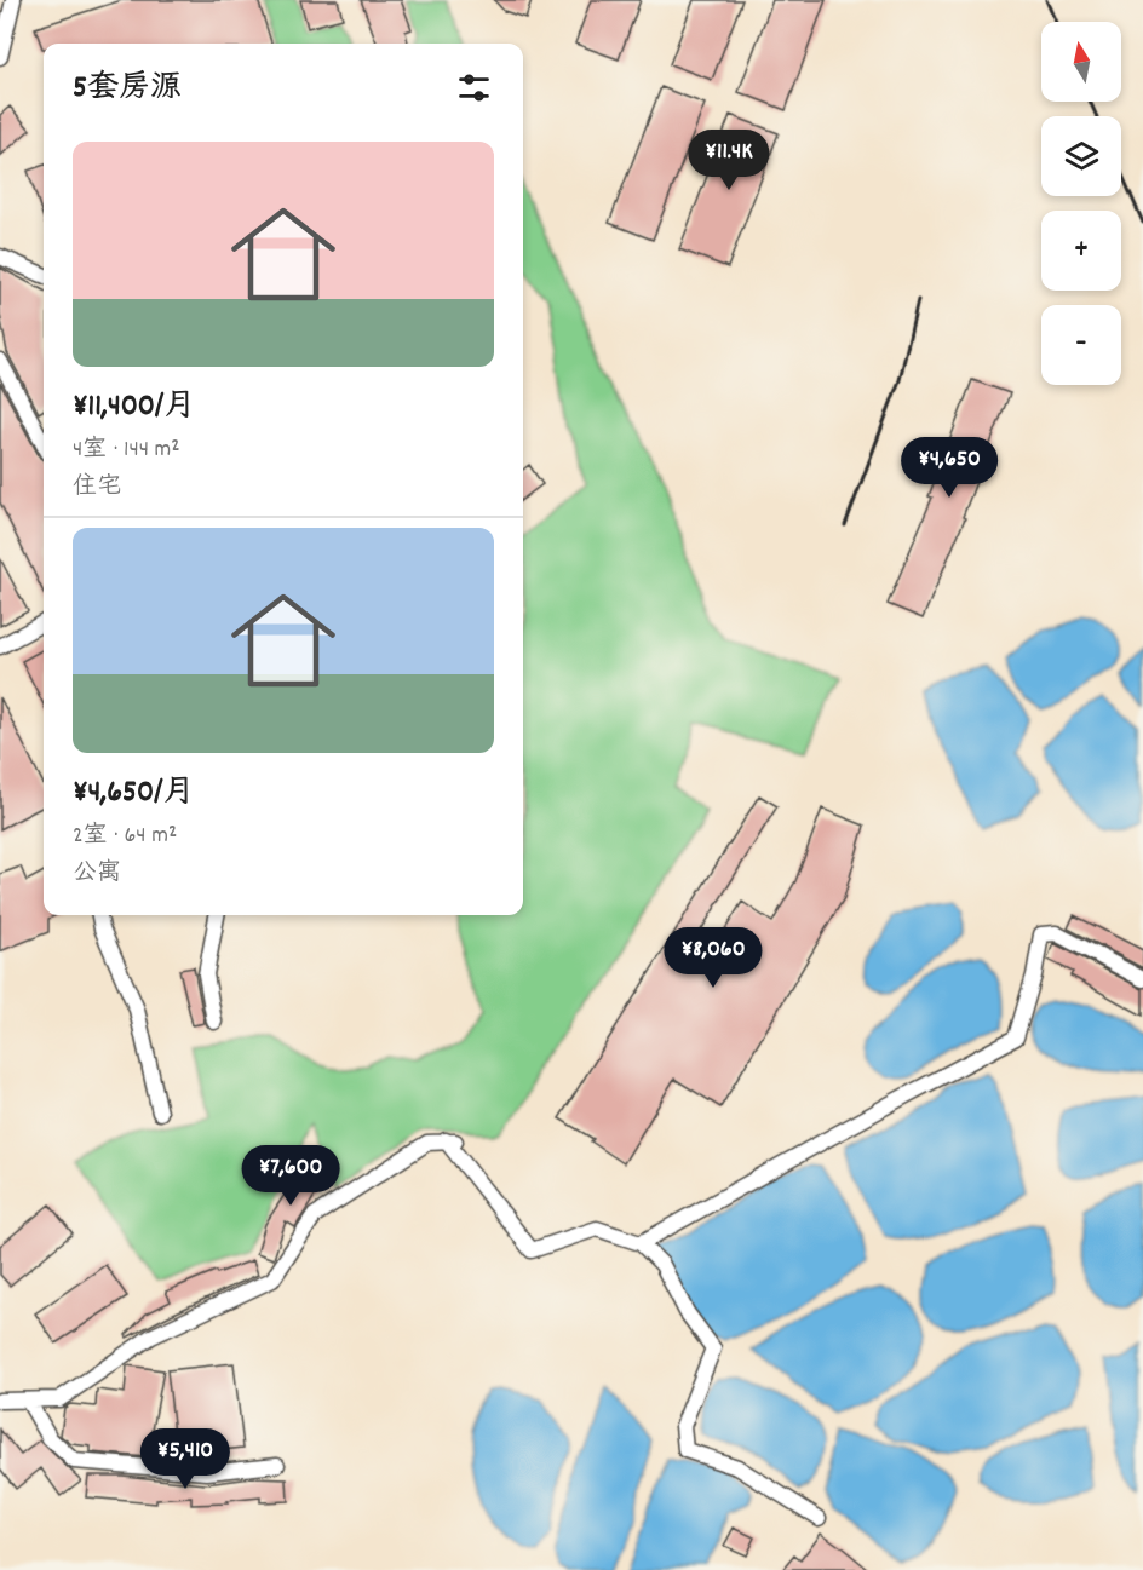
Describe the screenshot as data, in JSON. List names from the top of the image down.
{
  "north": "top",
  "page": {
    "map_buttons": ["+", "−"],
    "heading": "5套房源",
    "price": [
      "¥11.4K",
      "¥4,650",
      "¥8,060",
      "¥7,600",
      "¥5,410"
    ],
    "list": [
      {
        "name": "¥11,400/月",
        "note": "4室 · 144 m² · 住宅"
      },
      {
        "name": "¥4,650/月",
        "note": "2室 · 64 m² · 公寓"
      }
    ]
  }
}
